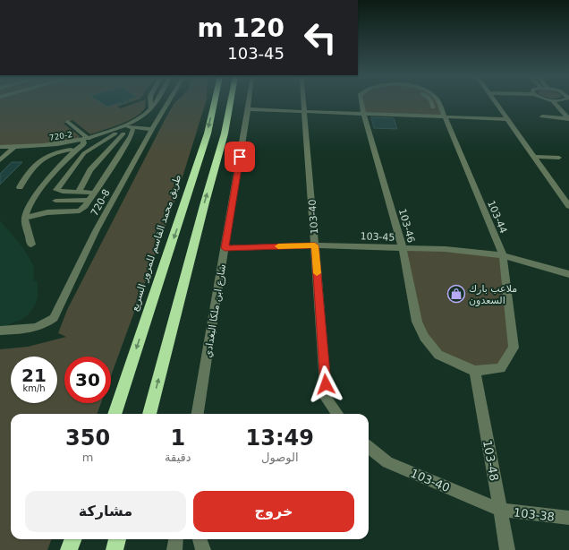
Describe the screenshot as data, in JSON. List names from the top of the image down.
{
  "streets": {
    "highway": ["طريق محمد القاسم للمرور السريع"],
    "street": [
      "720-2",
      "720-8",
      "103-40",
      "103-44",
      "103-46",
      "103-45",
      "شارع ابن ملكا البغدادي",
      "103-48",
      "103-38"
    ]
  },
  "crossings": [
    ["103-40", "103-45"],
    ["103-40", "103-48"],
    ["103-40", "103-38"],
    ["103-44", "103-46"],
    ["103-44", "103-45"],
    ["103-44", "103-48"],
    ["103-46", "103-45"],
    ["103-46", "103-48"],
    ["103-45", "شارع ابن ملكا البغدادي"],
    ["103-48", "103-38"]
  ],
  "places": {
    "shop": ["ملاعب بارك السعدون"]
  },
  "page": {
    "turn": ["120 m", "103-45"],
    "speed": "21 km/h",
    "limit": "30",
    "eta": [
      "13:49",
      "الوصول",
      "1",
      "دقيقة",
      "350",
      "m"
    ],
    "buttons": ["خروج", "مشاركة"]
  }
}
